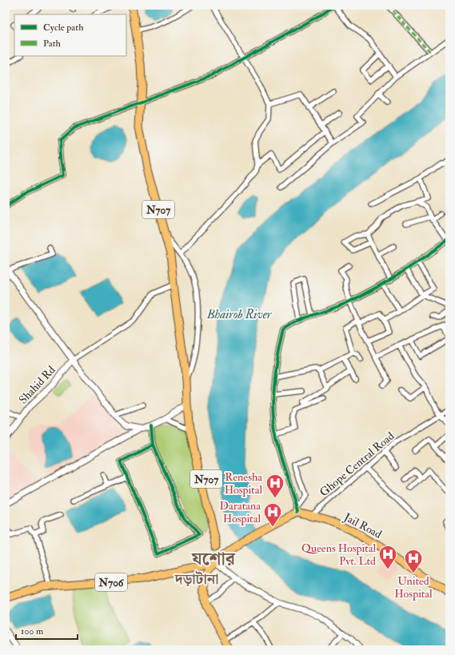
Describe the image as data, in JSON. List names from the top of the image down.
{
  "streets": {
    "highway": ["N707", "Jail Road", "N706"],
    "street": ["Shahid Rd", "Ghope Central Road"]
  },
  "crossings": [
    ["N707", "N706"],
    ["Ghope Central Road", "Jail Road"]
  ],
  "districts": ["যশোর", "দড়াটানা"],
  "water": ["Bhairob River"],
  "places": {
    "hospital": [
      "Renesha Hospital",
      "Daratana Hospital",
      "Queens Hospital Pvt. Ltd",
      "United Hospital"
    ]
  },
  "legend": ["Cycle path", "Path"],
  "scale_bar": "100 m"
}
